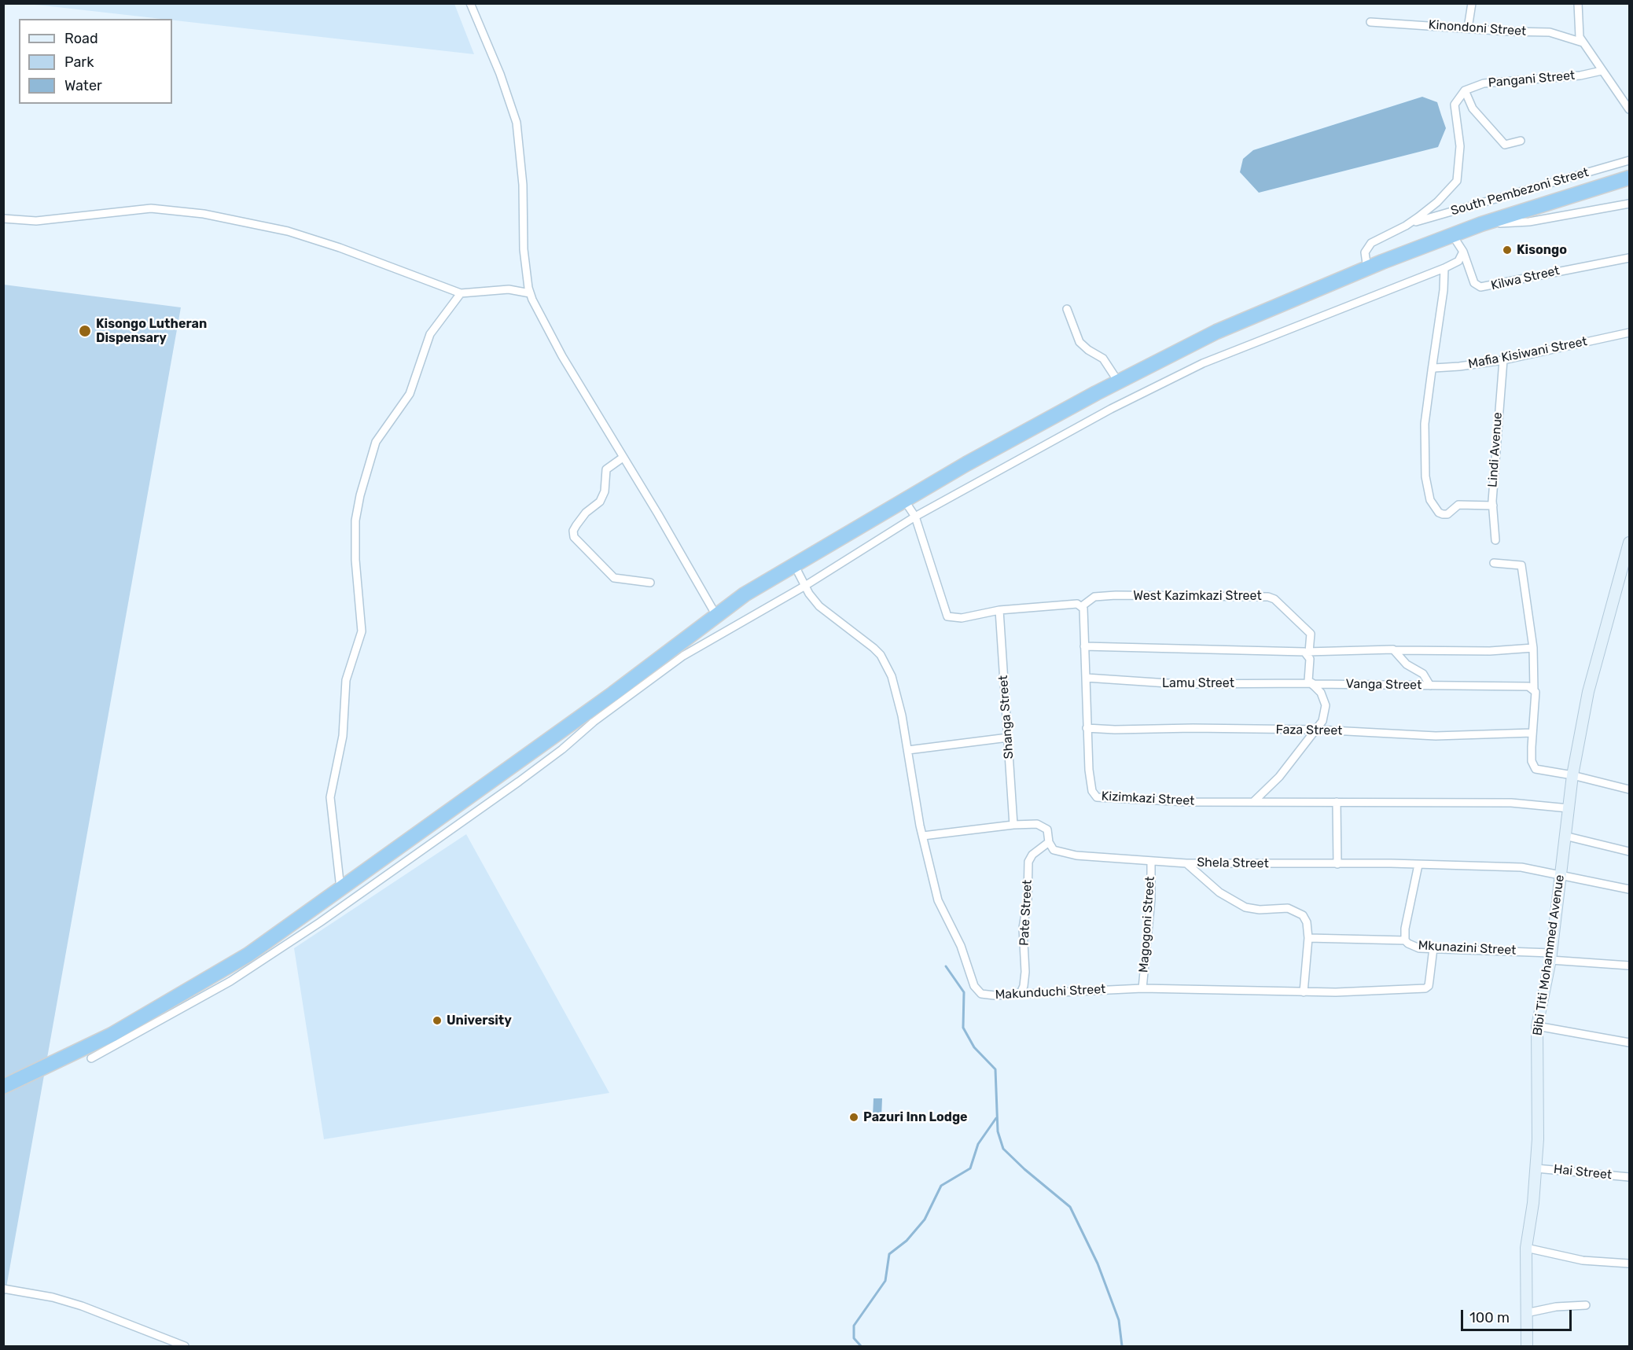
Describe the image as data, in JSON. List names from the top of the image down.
{
  "streets": {
    "street": [
      "Kinondoni Street",
      "Pangani Street",
      "South Pembezoni Street",
      "Kilwa Street",
      "Mafia Kisiwani Street",
      "Lindi Avenue",
      "West Kazimkazi Street",
      "Lamu Street",
      "Vanga Street",
      "Shanga Street",
      "Faza Street",
      "Kizimkazi Street",
      "Shela Street",
      "Pate Street",
      "Magogoni Street",
      "Mkunazini Street",
      "Bibi Titi Mohammed Avenue",
      "Makunduchi Street",
      "Hai Street"
    ]
  },
  "crossings": [
    ["Mafia Kisiwani Street", "Lindi Avenue"],
    ["West Kazimkazi Street", "Kizimkazi Street"],
    ["Lamu Street", "Vanga Street"],
    ["Lamu Street", "Kizimkazi Street"],
    ["Shanga Street", "Shela Street"],
    ["Faza Street", "Kizimkazi Street"],
    ["Kizimkazi Street", "Bibi Titi Mohammed Avenue"],
    ["Shela Street", "Pate Street"],
    ["Shela Street", "Magogoni Street"],
    ["Shela Street", "Mkunazini Street"],
    ["Shela Street", "Bibi Titi Mohammed Avenue"],
    ["Shela Street", "Makunduchi Street"],
    ["Pate Street", "Makunduchi Street"],
    ["Magogoni Street", "Makunduchi Street"],
    ["Mkunazini Street", "Bibi Titi Mohammed Avenue"],
    ["Mkunazini Street", "Makunduchi Street"],
    ["Bibi Titi Mohammed Avenue", "Hai Street"]
  ],
  "places": [
    "Kisongo",
    "Kisongo Lutheran Dispensary",
    "University",
    "Pazuri Inn Lodge"
  ],
  "legend": ["Road", "Park", "Water"],
  "scale_bar": "100 m"
}
